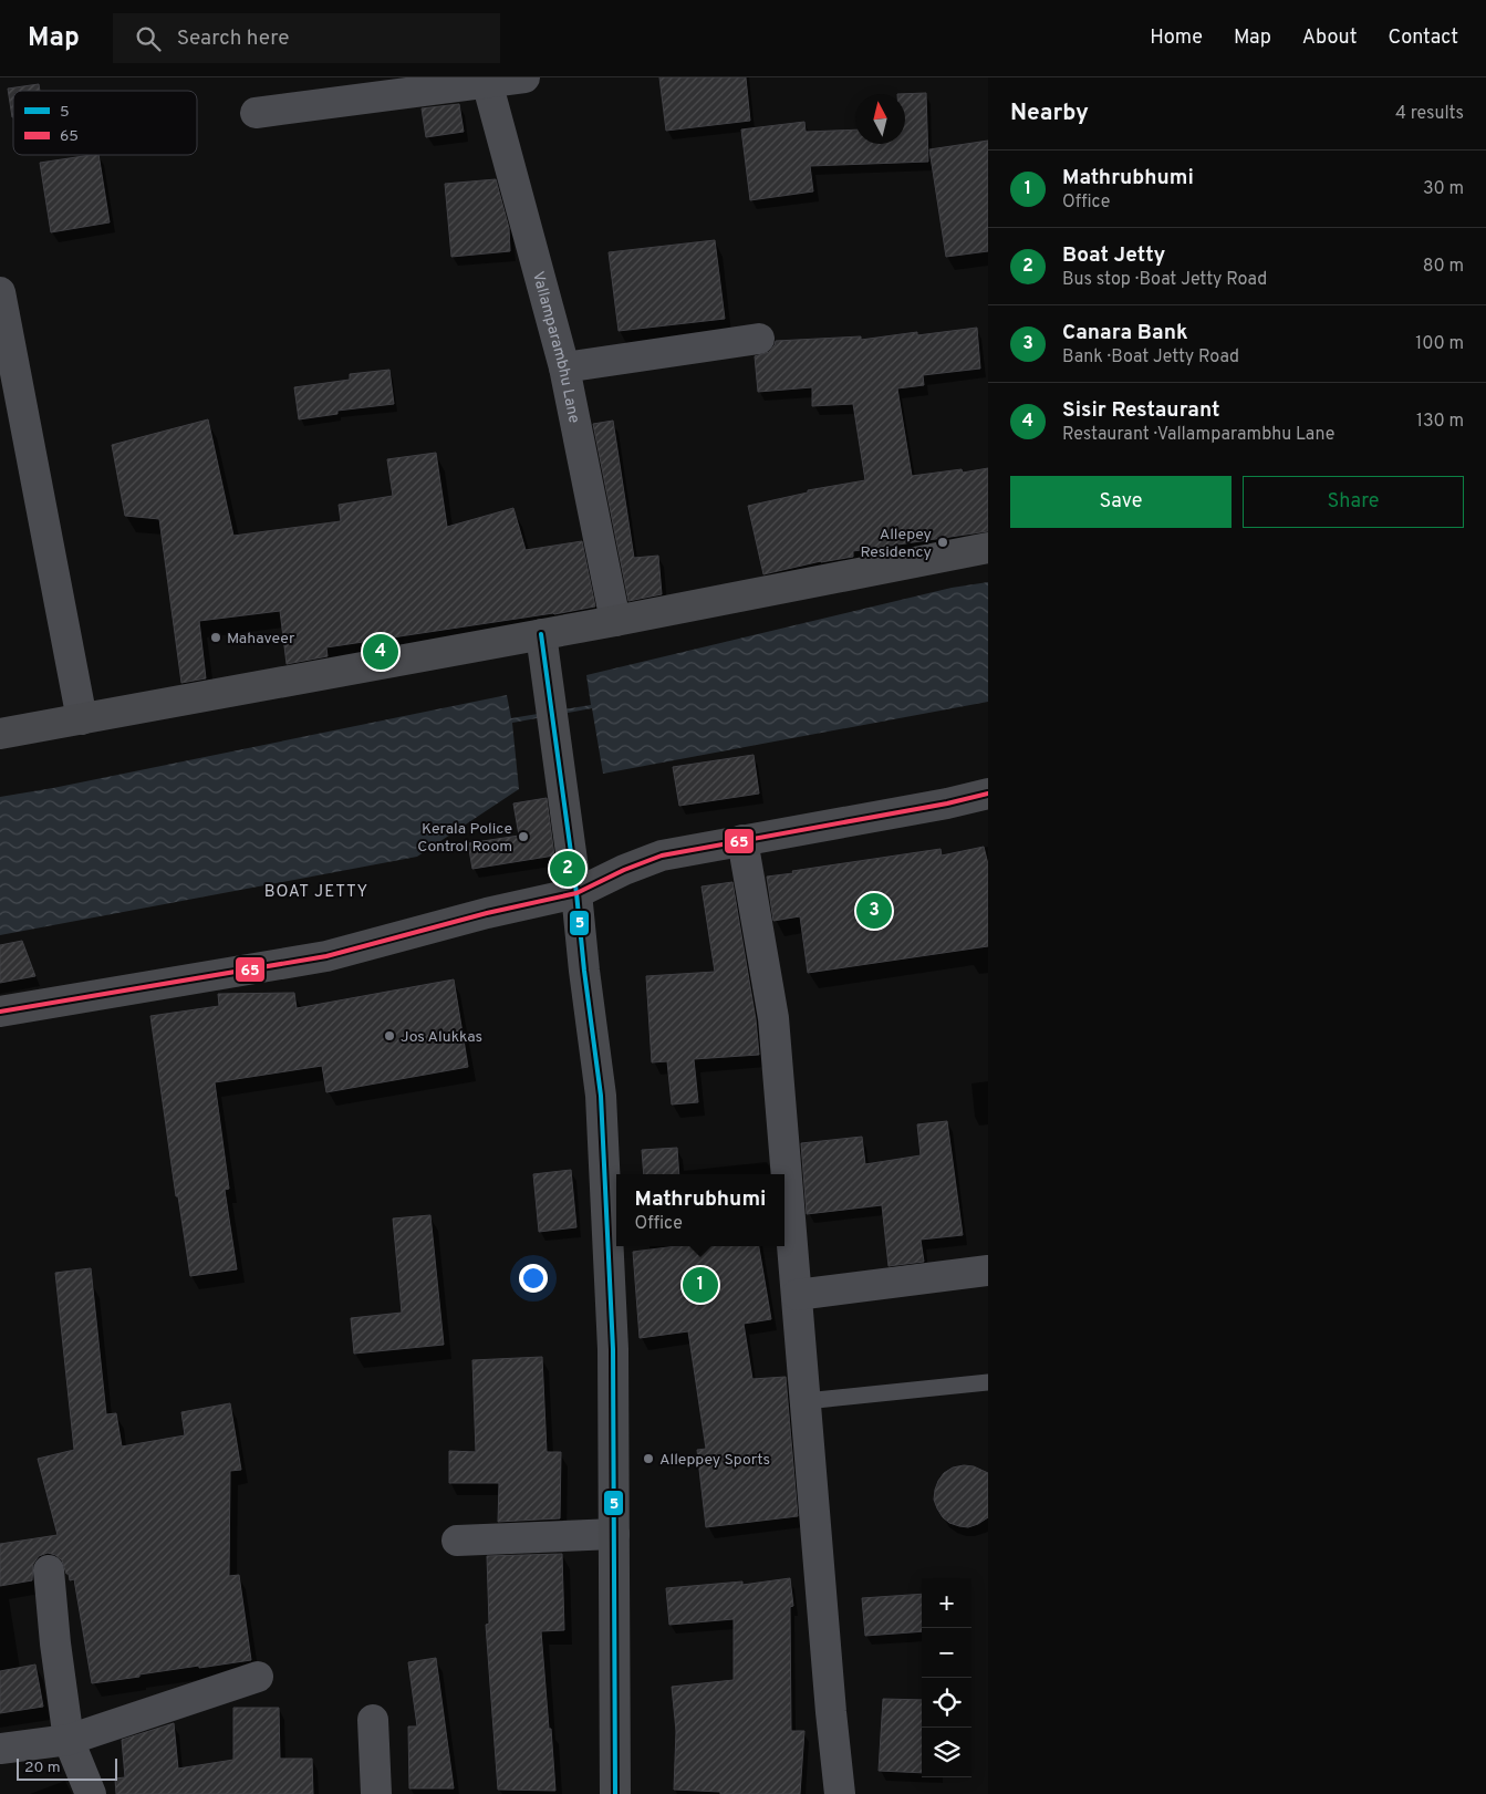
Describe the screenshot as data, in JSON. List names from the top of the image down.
{
  "streets": {
    "street": ["Vallamparambhu Lane"]
  },
  "districts": ["BOAT JETTY"],
  "places": [
    "Allepey Residency",
    "Mahaveer",
    "Kerala Police Control Room",
    "Jos Alukkas",
    "Alleppey Sports"
  ],
  "lines": ["transit line 5", "transit line 65"],
  "legend": ["5", "65"],
  "scale_bar": "20 m",
  "north": "top",
  "page": {
    "header": "Map",
    "search": "Search here",
    "nav": [
      "Home",
      "Map",
      "About",
      "Contact"
    ],
    "heading": ["Nearby", "4 results"],
    "list": [
      {
        "mark": "1",
        "name": "Mathrubhumi",
        "note": "Office",
        "value": "30 m"
      },
      {
        "mark": "2",
        "name": "Boat Jetty",
        "note": "Bus stop · Boat Jetty Road",
        "value": "80 m"
      },
      {
        "mark": "3",
        "name": "Canara Bank",
        "note": "Bank · Boat Jetty Road",
        "value": "100 m"
      },
      {
        "mark": "4",
        "name": "Sisir Restaurant",
        "note": "Restaurant · Vallamparambhu Lane",
        "value": "130 m"
      }
    ],
    "buttons": ["Save", "Share"],
    "pins": [
      "4",
      "2",
      "3",
      "1"
    ],
    "popup": ["Mathrubhumi", "Office"],
    "map_buttons": ["+", "−"],
    "scale": "20 m"
  }
}
